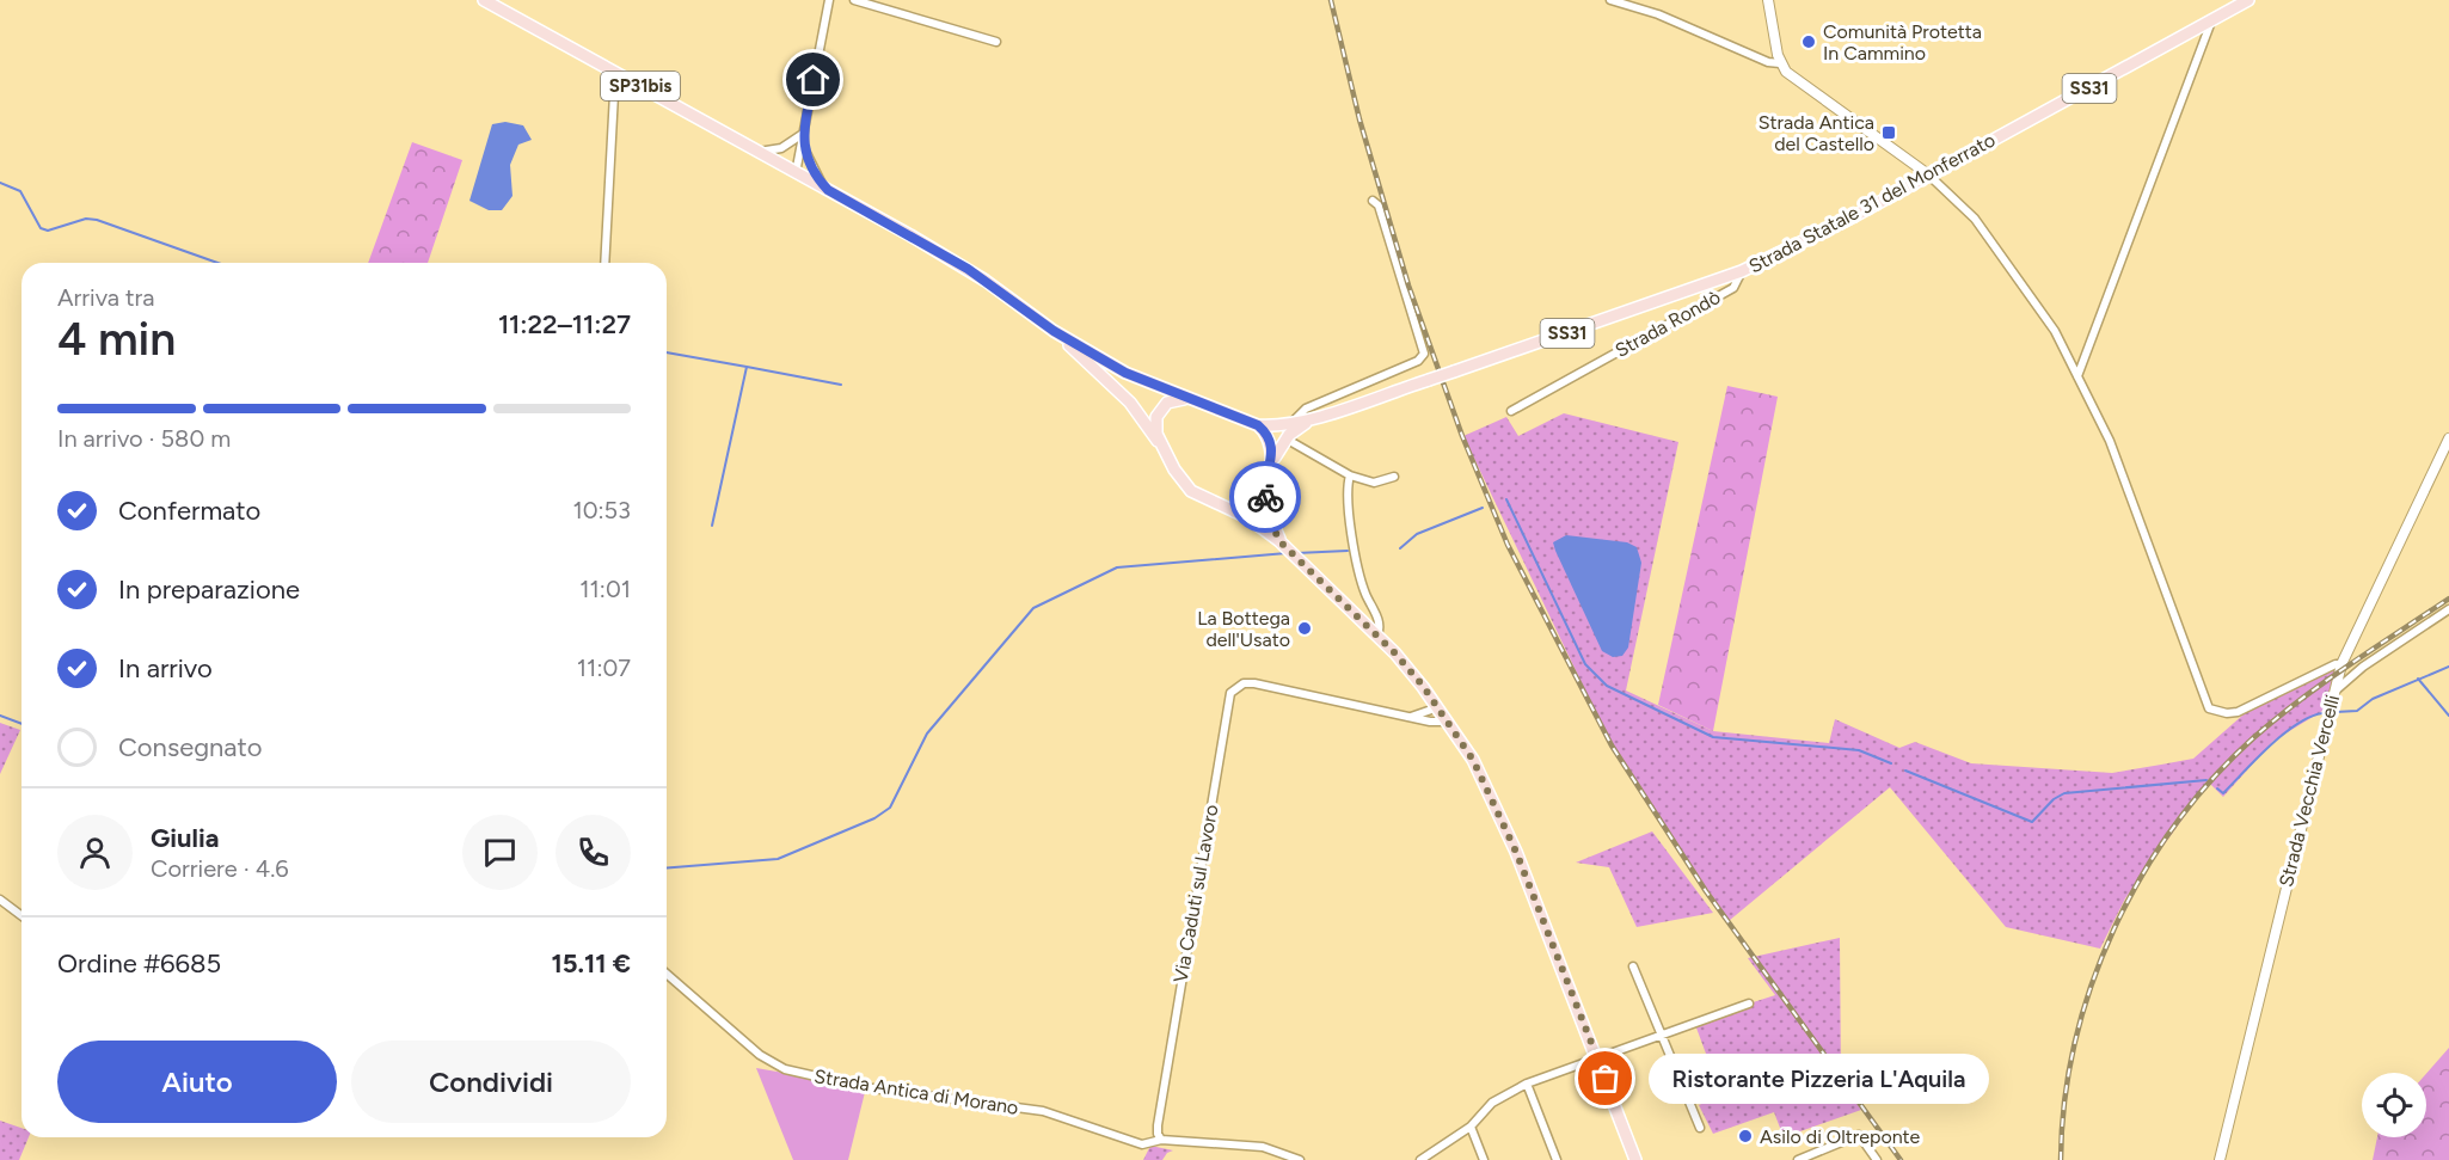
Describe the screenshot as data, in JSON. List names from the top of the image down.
{
  "streets": {
    "main road": ["SP31bis", "SS31", "Strada Statale 31 del Monferrato"],
    "street": [
      "Strada Rondò",
      "Strada Vecchia Vercelli",
      "Via Caduti sul Lavoro",
      "Strada Antica di Morano"
    ]
  },
  "crossings": [
    ["SP31bis", "Strada Statale 31 del Monferrato"],
    ["Strada Statale 31 del Monferrato", "Strada Rondò"],
    ["Via Caduti sul Lavoro", "Strada Antica di Morano"]
  ],
  "places": {
    "other": [
      "Comunità Protetta In Cammino",
      "La Bottega dell'Usato",
      "Ristorante Pizzeria L'Aquila",
      "Asilo di Oltreponte"
    ],
    "transit": ["Strada Antica del Castello"]
  },
  "page": {
    "heading": ["4 min", "Arriva tra", "11:22–11:27"],
    "panel": [
      "Giulia",
      "Corriere · 4.6",
      "Ordine #6685",
      "15.11 €"
    ],
    "bar": "In arrivo · 580 m",
    "list": [
      ["Confermato", "10:53"],
      ["In preparazione", "11:01"],
      ["In arrivo", "11:07"],
      "Consegnato"
    ],
    "buttons": ["Aiuto", "Condividi"],
    "bubble": "Ristorante Pizzeria L'Aquila"
  }
}
